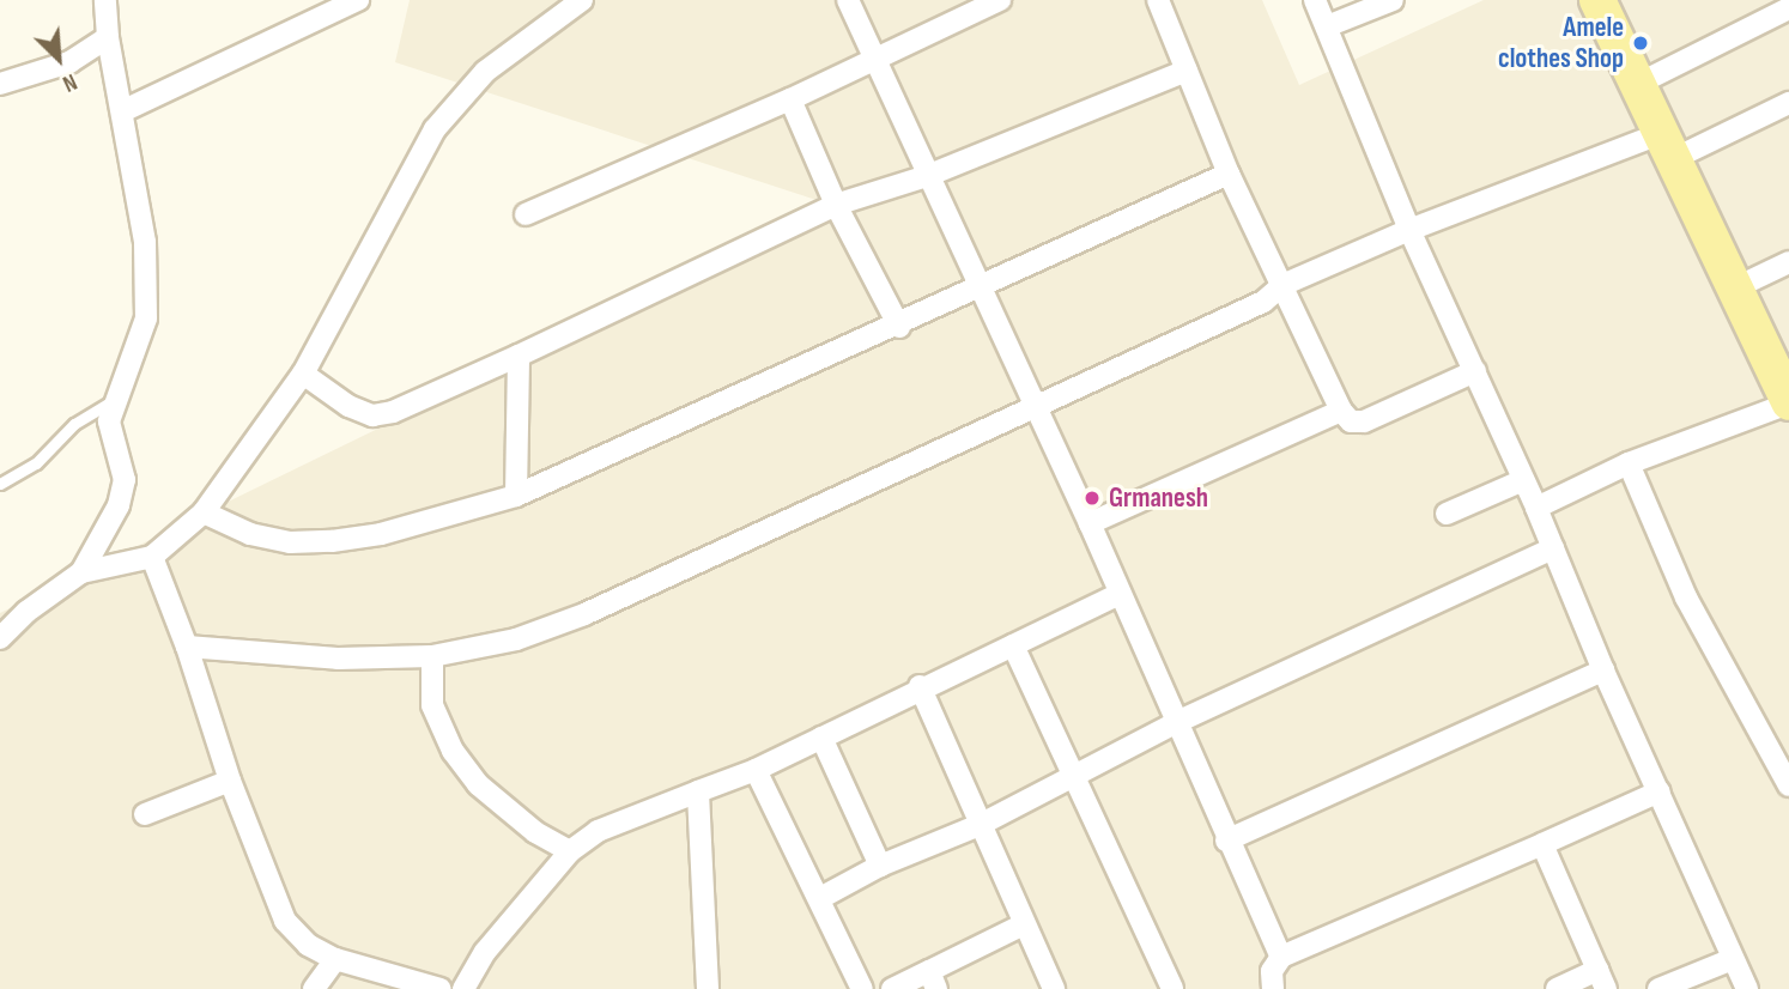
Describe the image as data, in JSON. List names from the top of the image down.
{
  "places": ["Amele clothes Shop", "Grmanesh"],
  "north": "bottom right"
}
